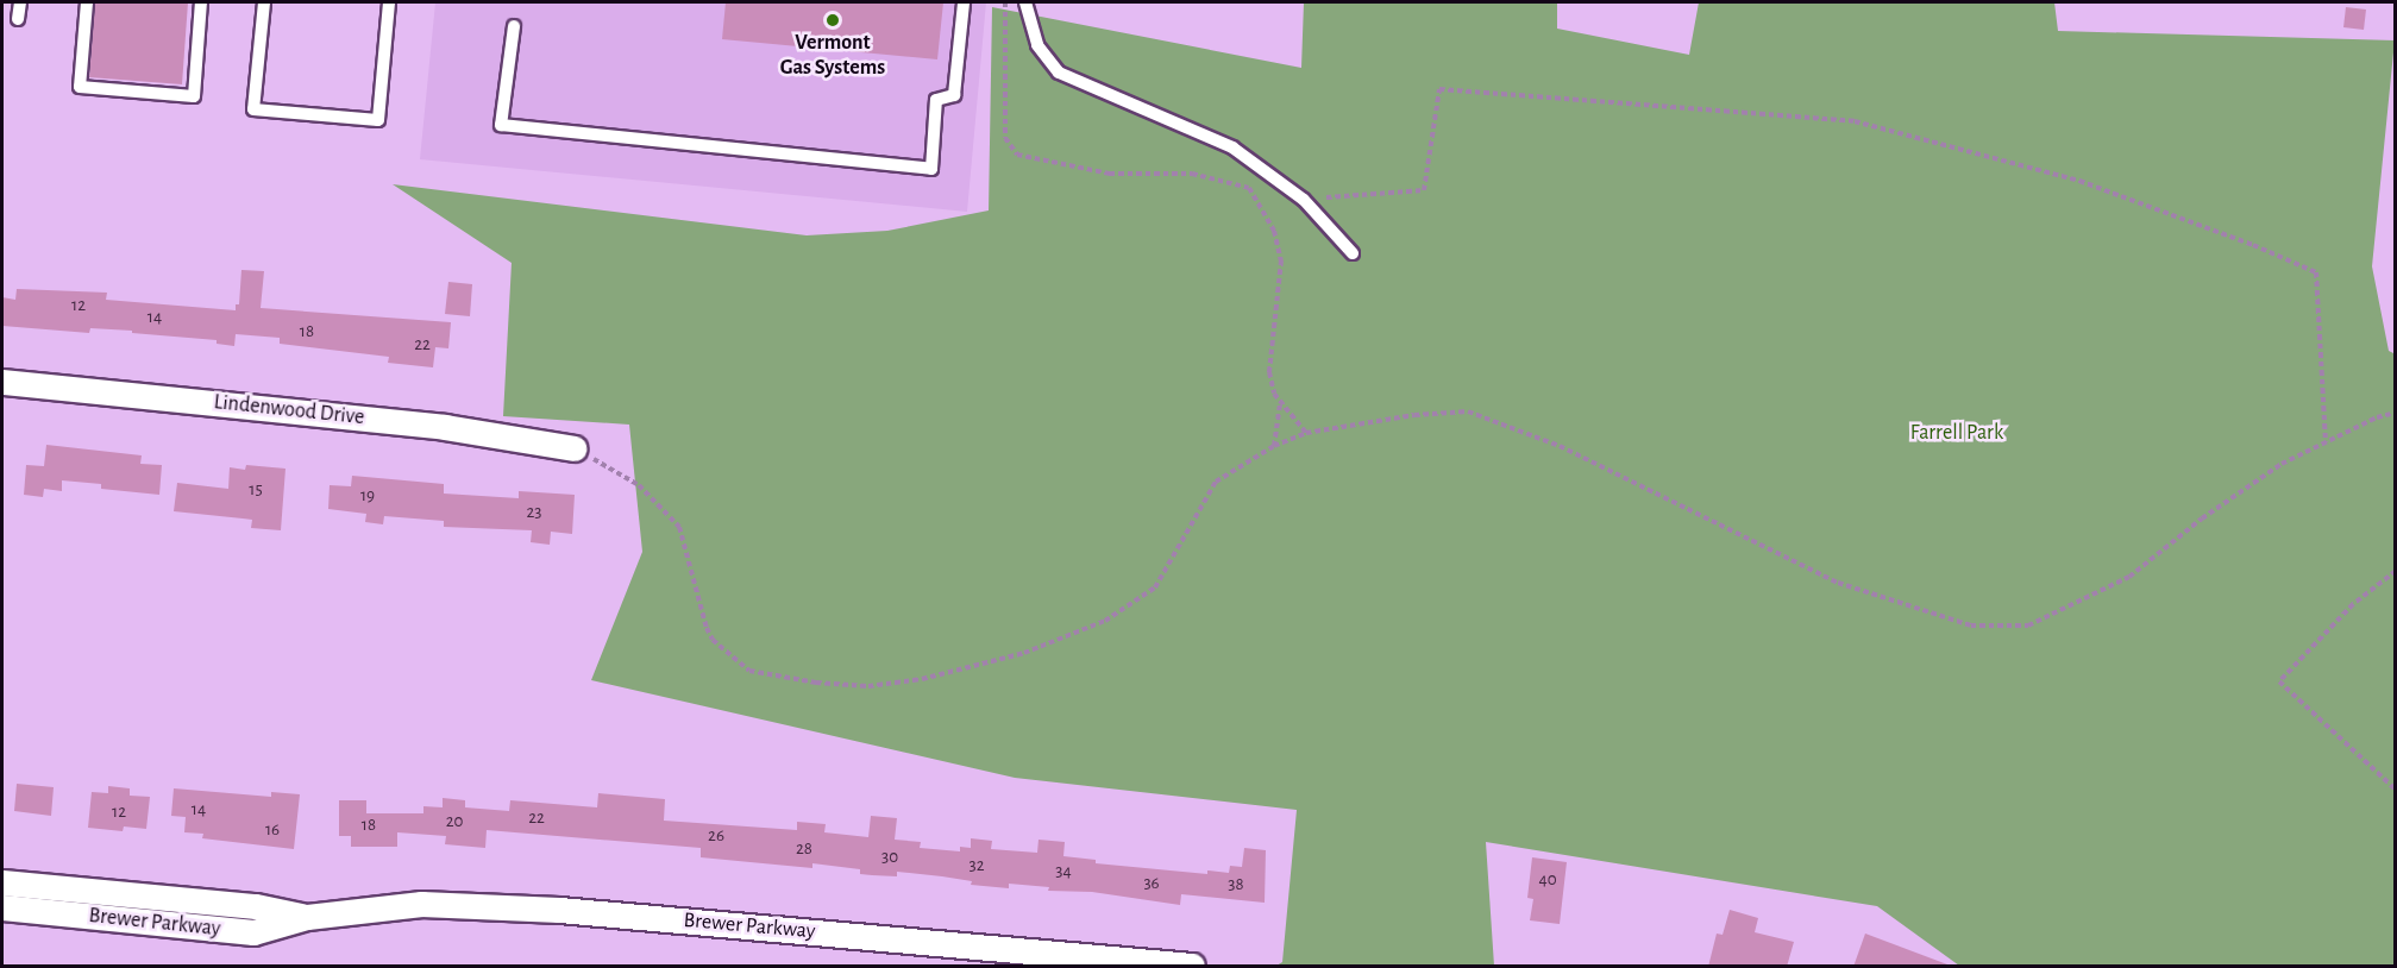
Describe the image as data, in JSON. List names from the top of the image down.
{
  "streets": {
    "street": ["Lindenwood Drive", "Brewer Parkway"]
  },
  "parks": ["Farrell Park"],
  "places": ["Vermont Gas Systems"],
  "house_numbers": [
    "12",
    "14",
    "18",
    "22",
    "15",
    "19",
    "23",
    "14",
    "12",
    "22",
    "20",
    "18",
    "16",
    "26",
    "28",
    "30",
    "32",
    "34",
    "40",
    "36",
    "38"
  ]
}
